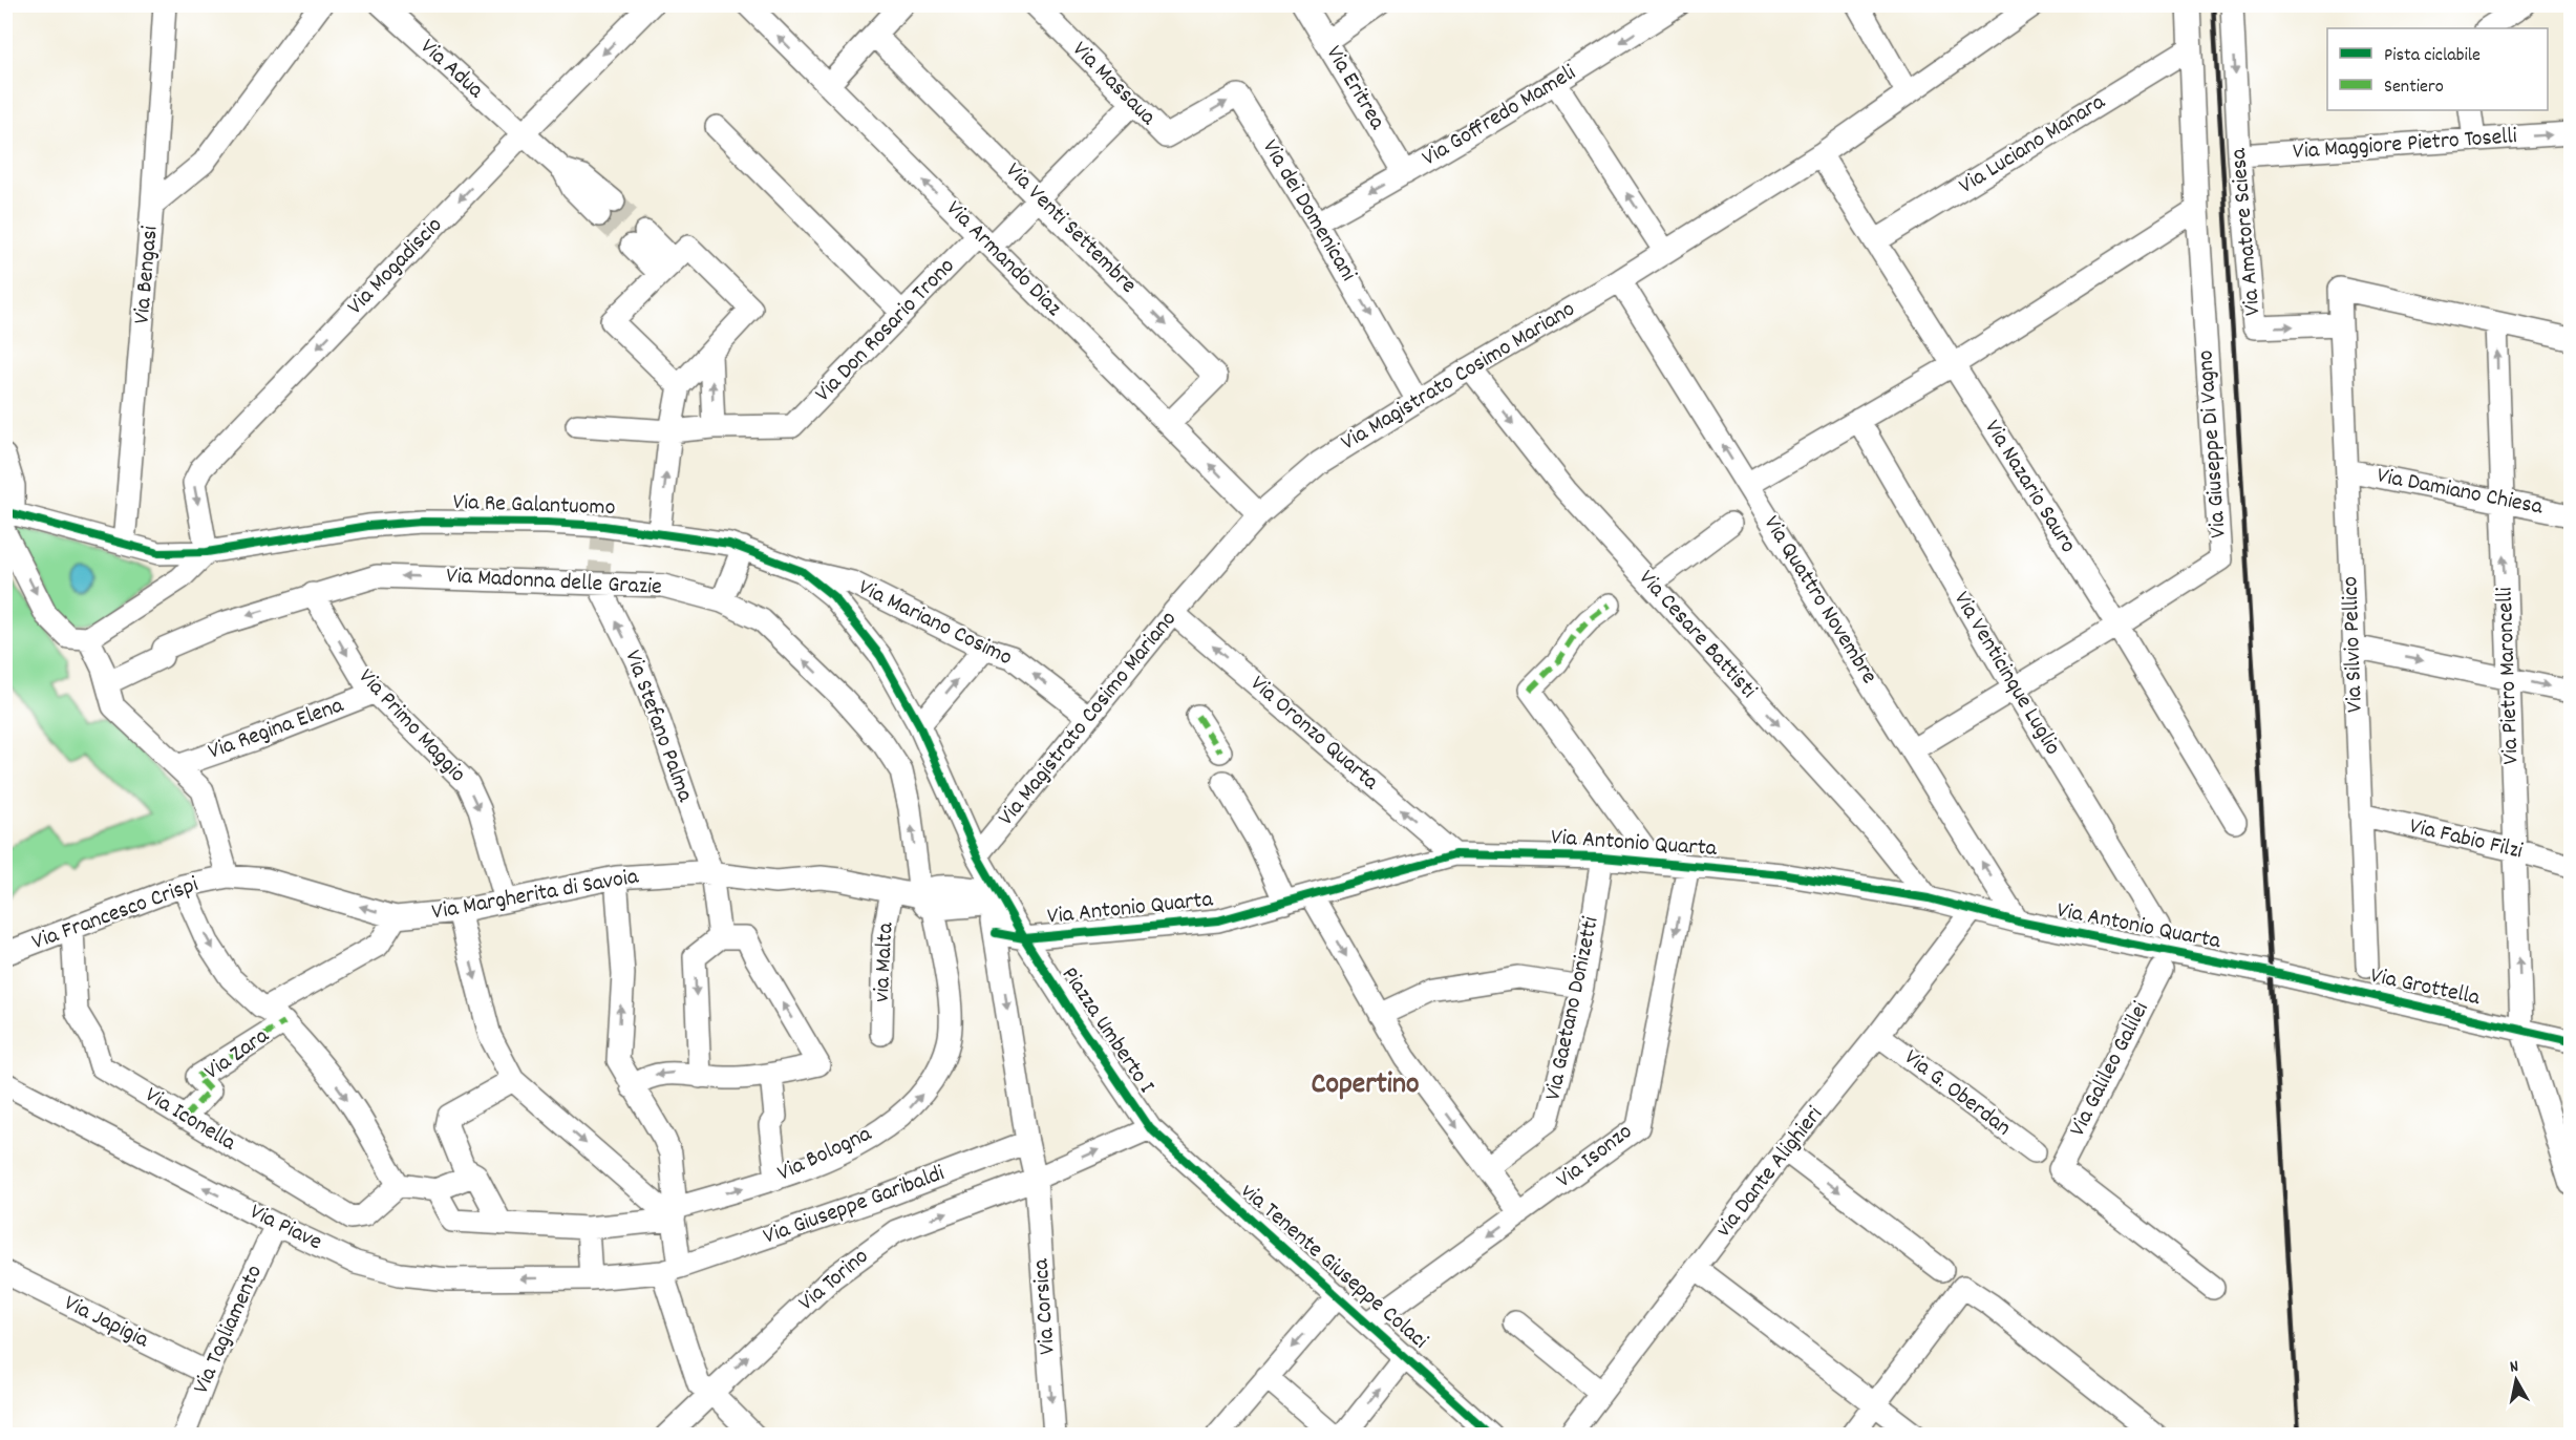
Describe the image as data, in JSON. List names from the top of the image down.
{
  "streets": {
    "street": [
      "Via Adua",
      "Via Massaua",
      "Via Eritrea",
      "Via Goffredo Mameli",
      "Via Luciano Manara",
      "Via Maggiore Pietro Toselli",
      "Via dei Domenicani",
      "Via Venti Settembre",
      "Via Amatore Sciesa",
      "Via Armando Diaz",
      "Via Mogadiscio",
      "Via Bengasi",
      "Via Don Rosario Trono",
      "Via Magistrato Cosimo Mariano",
      "Via Giuseppe Di Vagno",
      "Via Nazario Sauro",
      "Via Damiano Chiesa",
      "Via Re Galantuomo",
      "Via Madonna delle Grazie",
      "Via Quattro Novembre",
      "Via Mariano Cosimo",
      "Via Cesare Battisti",
      "Via Silvio Pellico",
      "Via Venticinque Luglio",
      "Via Pietro Maroncelli",
      "Via Primo Maggio",
      "Via Stefano Palma",
      "Via Regina Elena",
      "Via Oronzo Quarta",
      "Via Fabio Filzi",
      "Via Antonio Quarta",
      "Via Margherita di Savoia",
      "Via Francesco Crispi",
      "via Malta",
      "Via Grottella",
      "Via Gaetano Donizetti",
      "Piazza Umberto I",
      "Via Zara",
      "Via Galileo Galilei",
      "Via G. Oberdan",
      "Via Iconella",
      "Via Bologna",
      "Via Isonzo",
      "via Dante Alighieri",
      "Via Giuseppe Garibaldi",
      "Via Piave",
      "via Tenente Giuseppe Colaci",
      "Via Torino",
      "Via Corsica",
      "Via Japigia",
      "Via Tagliamento"
    ]
  },
  "crossings": [
    ["Via Adua", "Via Mogadiscio"],
    ["Via Massaua", "Via dei Domenicani"],
    ["Via Massaua", "Via Don Rosario Trono"],
    ["Via Eritrea", "Via Goffredo Mameli"],
    ["Via Goffredo Mameli", "Via dei Domenicani"],
    ["Via Luciano Manara", "Via Giuseppe Di Vagno"],
    ["Via Luciano Manara", "Via Nazario Sauro"],
    ["Via Maggiore Pietro Toselli", "Via Amatore Sciesa"],
    ["Via dei Domenicani", "Via Magistrato Cosimo Mariano"],
    ["Via Venti Settembre", "Via Armando Diaz"],
    ["Via Venti Settembre", "Via Don Rosario Trono"],
    ["Via Amatore Sciesa", "Via Silvio Pellico"],
    ["Via Armando Diaz", "Via Don Rosario Trono"],
    ["Via Armando Diaz", "Via Magistrato Cosimo Mariano"],
    ["Via Mogadiscio", "Via Re Galantuomo"],
    ["Via Bengasi", "Via Re Galantuomo"],
    ["Via Magistrato Cosimo Mariano", "Via Nazario Sauro"],
    ["Via Magistrato Cosimo Mariano", "Via Re Galantuomo"],
    ["Via Magistrato Cosimo Mariano", "Via Quattro Novembre"],
    ["Via Magistrato Cosimo Mariano", "Via Mariano Cosimo"],
    ["Via Magistrato Cosimo Mariano", "Via Cesare Battisti"],
    ["Via Magistrato Cosimo Mariano", "Via Oronzo Quarta"],
    ["Via Magistrato Cosimo Mariano", "Piazza Umberto I"],
    ["Via Giuseppe Di Vagno", "Via Nazario Sauro"],
    ["Via Giuseppe Di Vagno", "Via Quattro Novembre"],
    ["Via Giuseppe Di Vagno", "Via Venticinque Luglio"],
    ["Via Damiano Chiesa", "Via Silvio Pellico"],
    ["Via Damiano Chiesa", "Via Pietro Maroncelli"],
    ["Via Re Galantuomo", "Via Mariano Cosimo"],
    ["Via Re Galantuomo", "Piazza Umberto I"],
    ["Via Madonna delle Grazie", "Via Primo Maggio"],
    ["Via Madonna delle Grazie", "Via Stefano Palma"],
    ["Via Madonna delle Grazie", "Via Margherita di Savoia"],
    ["Via Madonna delle Grazie", "Via Bologna"],
    ["Via Quattro Novembre", "Via Antonio Quarta"],
    ["Via Cesare Battisti", "Via Antonio Quarta"],
    ["Via Silvio Pellico", "Via Fabio Filzi"],
    ["Via Pietro Maroncelli", "Via Fabio Filzi"],
    ["Via Pietro Maroncelli", "Via Grottella"],
    ["Via Primo Maggio", "Via Regina Elena"],
    ["Via Primo Maggio", "Via Margherita di Savoia"],
    ["Via Stefano Palma", "Via Margherita di Savoia"],
    ["Via Oronzo Quarta", "Via Antonio Quarta"],
    ["Via Antonio Quarta", "Via Grottella"],
    ["Via Antonio Quarta", "Via Gaetano Donizetti"],
    ["Via Antonio Quarta", "Piazza Umberto I"],
    ["Via Antonio Quarta", "Via Isonzo"],
    ["Via Antonio Quarta", "via Dante Alighieri"],
    ["Via Margherita di Savoia", "Via Francesco Crispi"],
    ["Via Margherita di Savoia", "via Malta"],
    ["Via Margherita di Savoia", "Piazza Umberto I"],
    ["Via Margherita di Savoia", "Via Bologna"],
    ["Via Francesco Crispi", "Via Iconella"],
    ["Piazza Umberto I", "Via Giuseppe Garibaldi"],
    ["Piazza Umberto I", "via Tenente Giuseppe Colaci"],
    ["Piazza Umberto I", "Via Torino"],
    ["Piazza Umberto I", "Via Corsica"],
    ["Via Zara", "Via Iconella"],
    ["Via G. Oberdan", "via Dante Alighieri"],
    ["Via Isonzo", "via Tenente Giuseppe Colaci"],
    ["Via Giuseppe Garibaldi", "Via Piave"],
    ["Via Piave", "Via Tagliamento"],
    ["Via Torino", "Via Corsica"],
    ["Via Japigia", "Via Tagliamento"]
  ],
  "one_way": [
    "Via Goffredo Mameli",
    "Via dei Domenicani",
    "Via Venti Settembre",
    "Via Amatore Sciesa",
    "Via Mogadiscio",
    "Via Madonna delle Grazie",
    "Via Quattro Novembre",
    "Via Mariano Cosimo",
    "Via Cesare Battisti",
    "Via Pietro Maroncelli",
    "Via Primo Maggio",
    "Via Stefano Palma",
    "Via Bologna",
    "Via Isonzo",
    "Via Piave",
    "Via Torino",
    "Via Corsica"
  ],
  "districts": ["Copertino"],
  "legend": ["Pista ciclabile", "Sentiero"],
  "north": "top"
}
